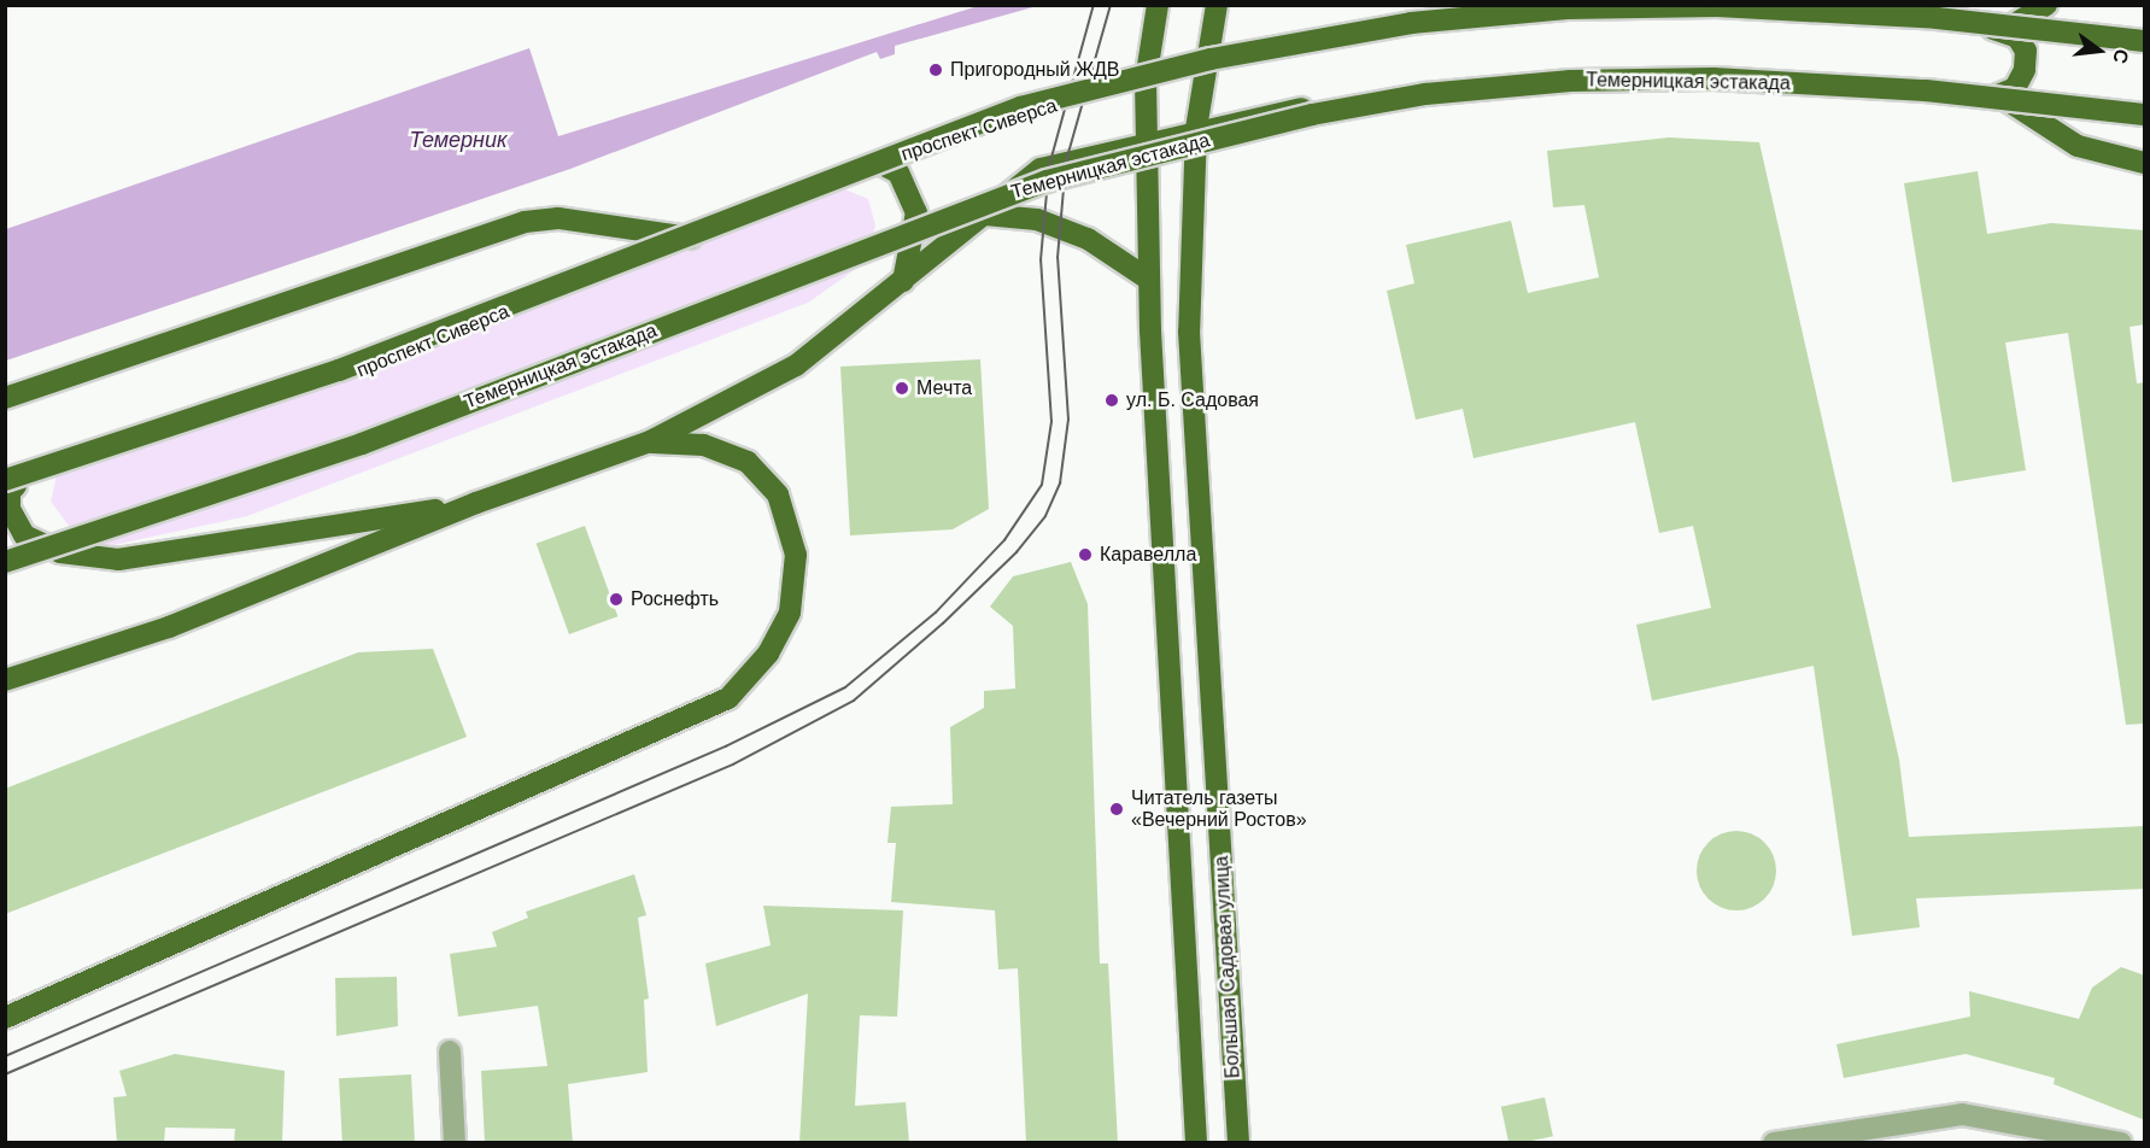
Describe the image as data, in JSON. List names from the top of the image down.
{
  "streets": {
    "main road": ["Темерницкая эстакада", "проспект Сиверса", "Большая Садовая улица"]
  },
  "crossings": [
    ["проспект Сиверса", "Большая Садовая улица"]
  ],
  "water": ["Темерник"],
  "places": [
    "Пригородный ЖДВ",
    "Мечта",
    "ул. Б. Садовая",
    "Каравелла",
    "Роснефть",
    "Читатель газеты «Вечерний Ростов»"
  ],
  "north": "right"
}
